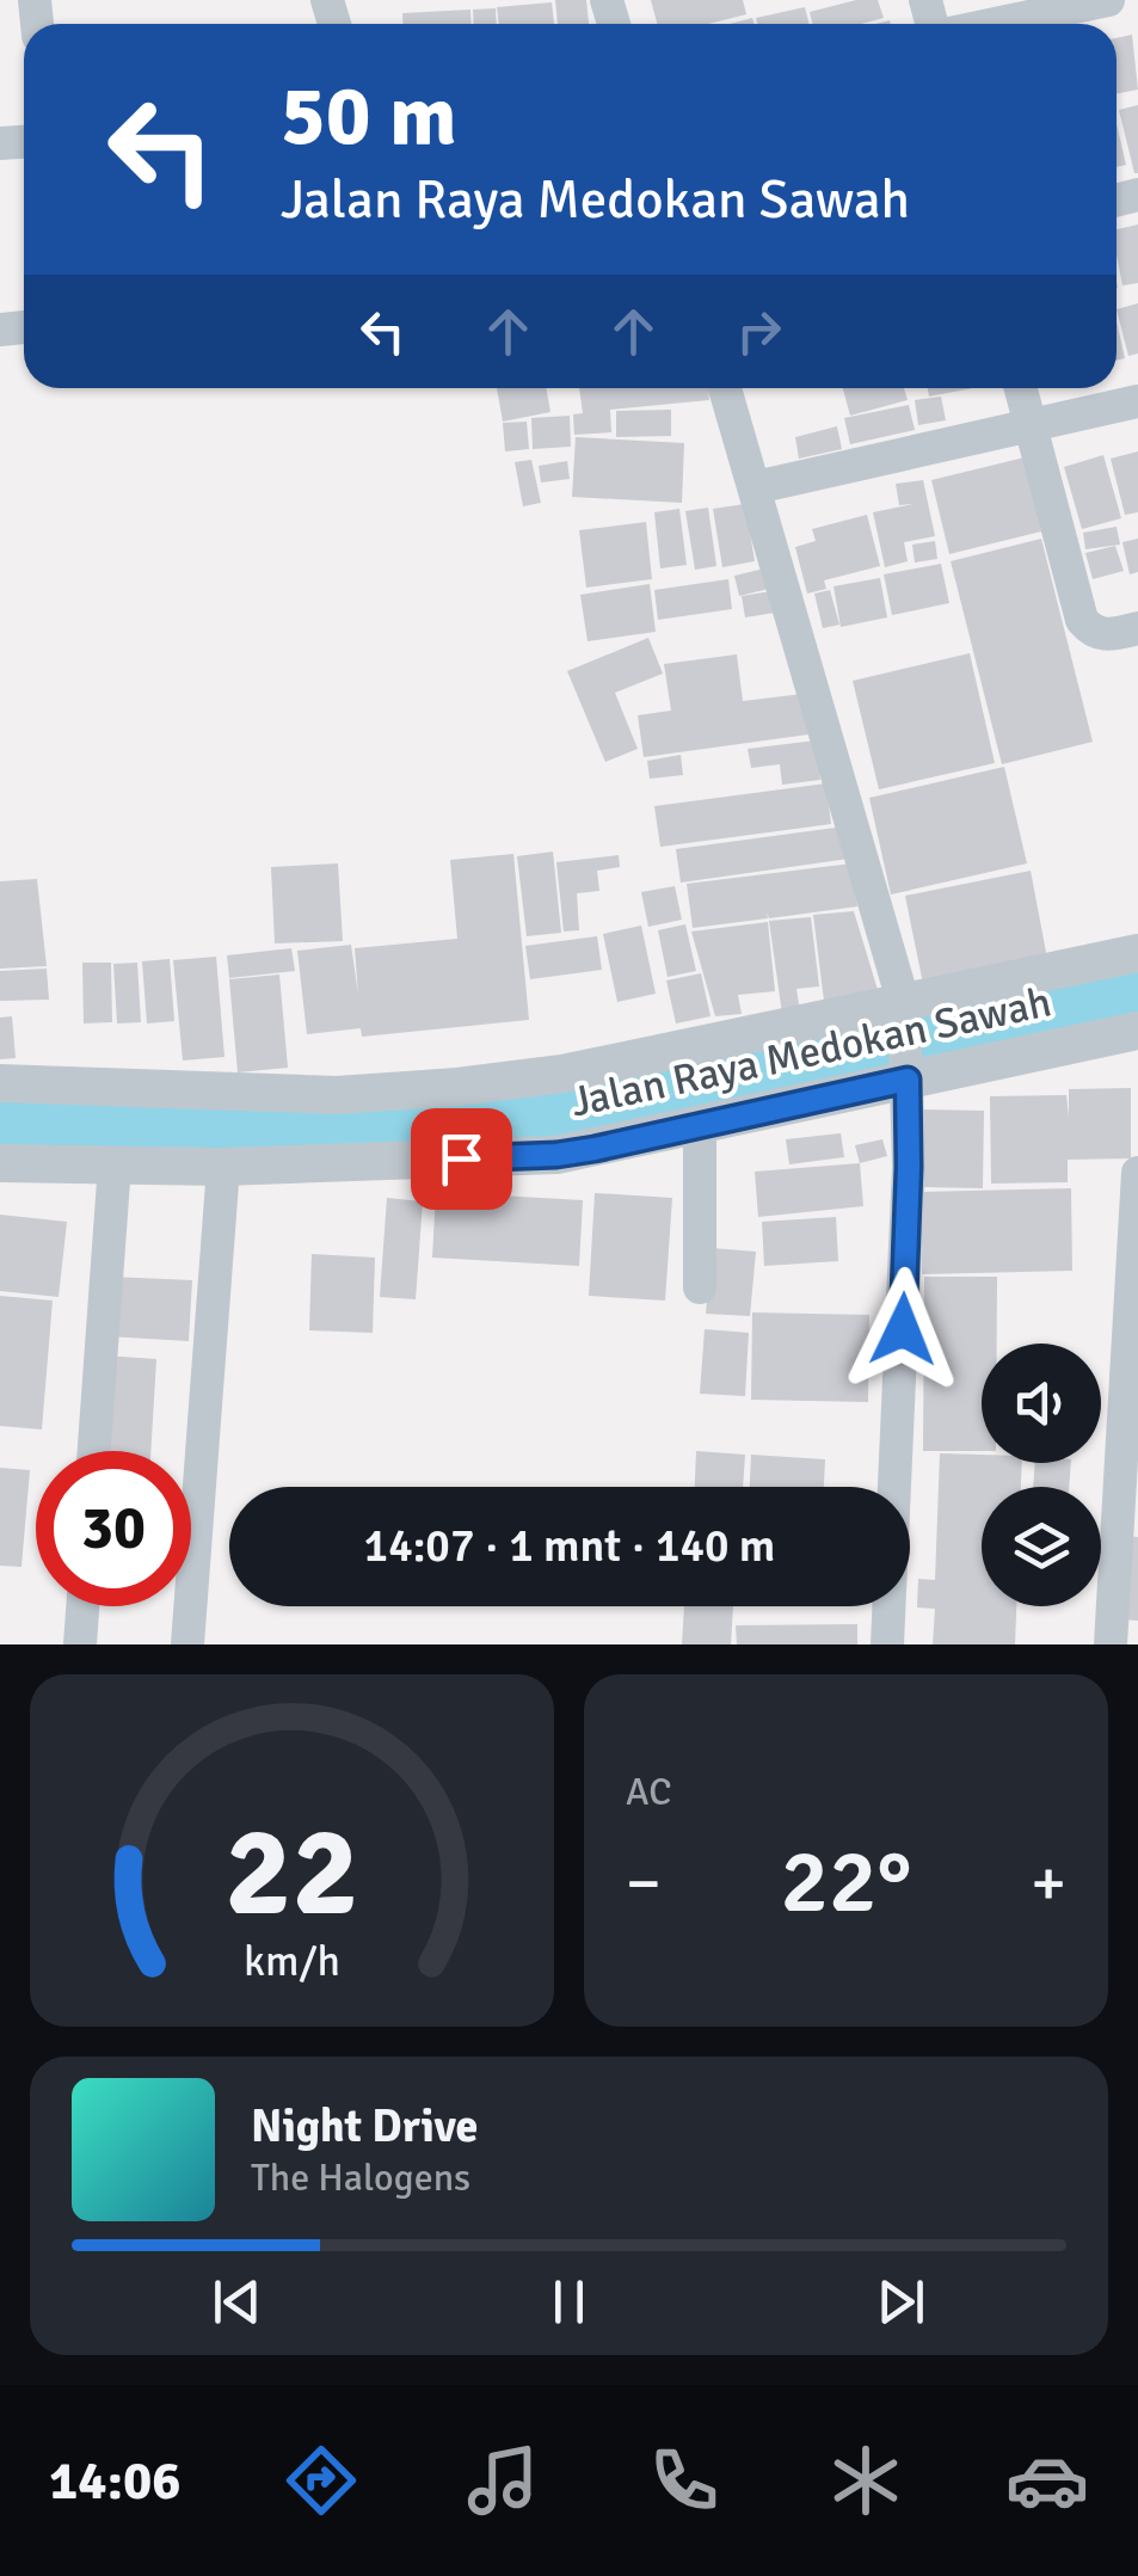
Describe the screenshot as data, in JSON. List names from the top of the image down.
{
  "streets": {
    "street": ["Jalan Raya Medokan Sawah"]
  },
  "page": {
    "turn": ["50 m", "Jalan Raya Medokan Sawah"],
    "limit": "30",
    "trip": "14:07 · 1 mnt · 140 m",
    "tile": "AC",
    "heat": ["−", "22°", "+"],
    "song": ["Night Drive", "The Halogens"],
    "tabs": "14:06",
    "gauge": ["22", "km/h"]
  }
}
